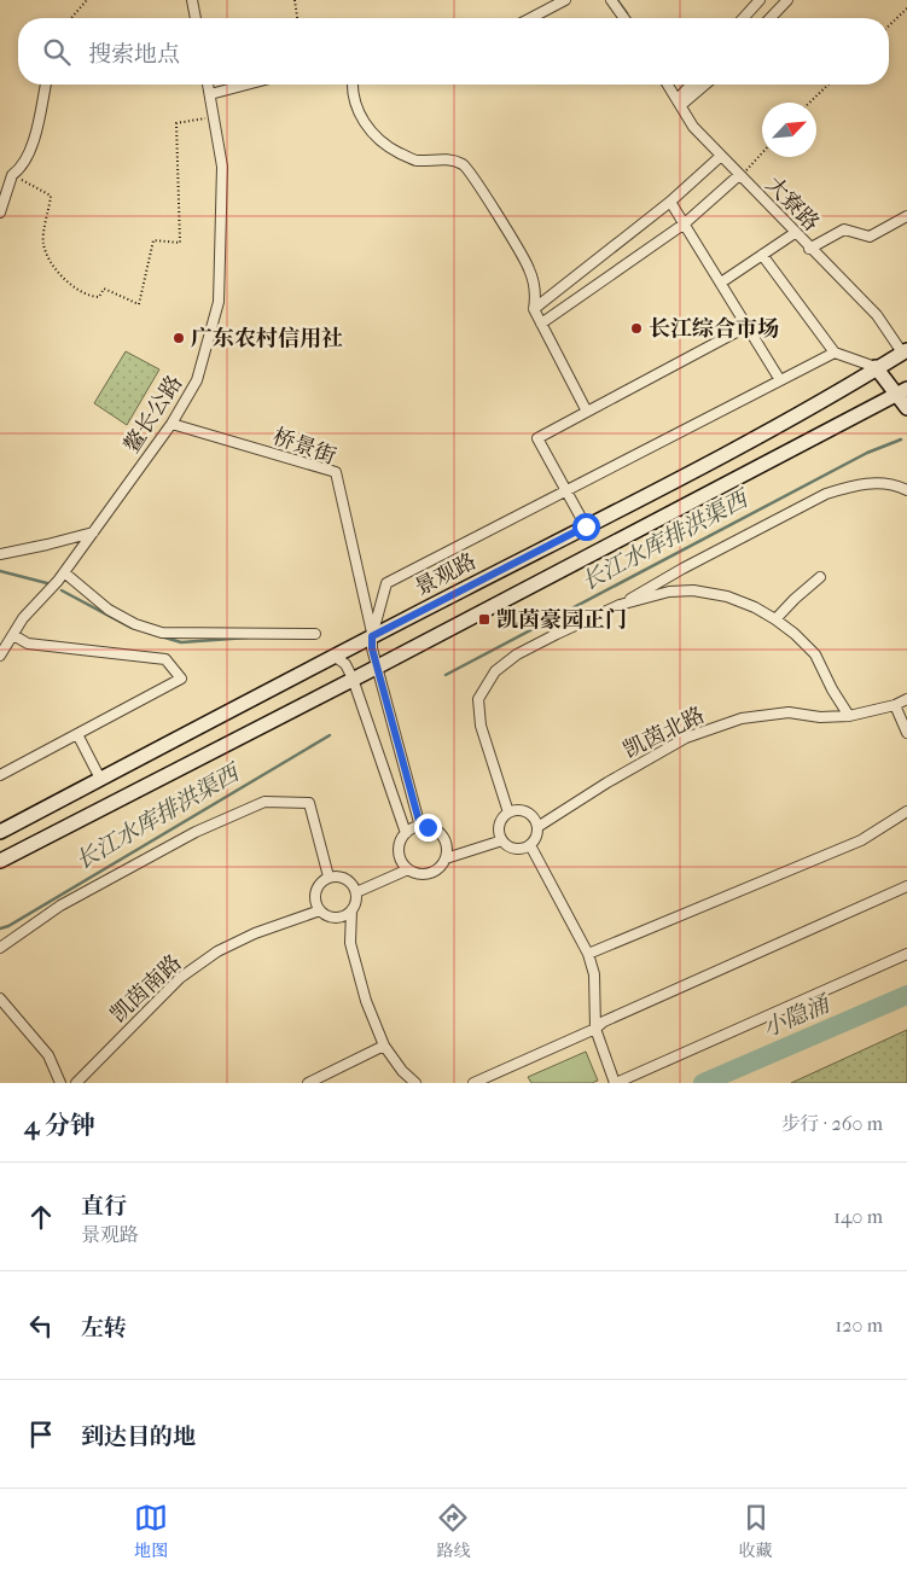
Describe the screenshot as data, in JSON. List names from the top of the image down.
{
  "streets": {
    "main road": ["景观路"],
    "street": [
      "大寮路",
      "鳌长公路",
      "桥景街",
      "凯茵北路",
      "凯茵南路"
    ]
  },
  "crossings": [
    ["大寮路", "景观路"],
    ["鳌长公路", "桥景街"],
    ["桥景街", "景观路"]
  ],
  "water": ["长江水库排洪渠西", "小隐涌"],
  "places": {
    "other": ["长江综合市场", "广东农村信用社"],
    "transit": ["凯茵豪园正门"]
  },
  "north": "top right",
  "page": {
    "search": "搜索地点",
    "heading": ["4 分钟", "步行 · 260 m"],
    "list": [
      ["直行", "景观路", "140 m"],
      ["左转", "120 m"],
      "到达目的地"
    ],
    "nav": ["地图", "路线", "收藏"]
  }
}
